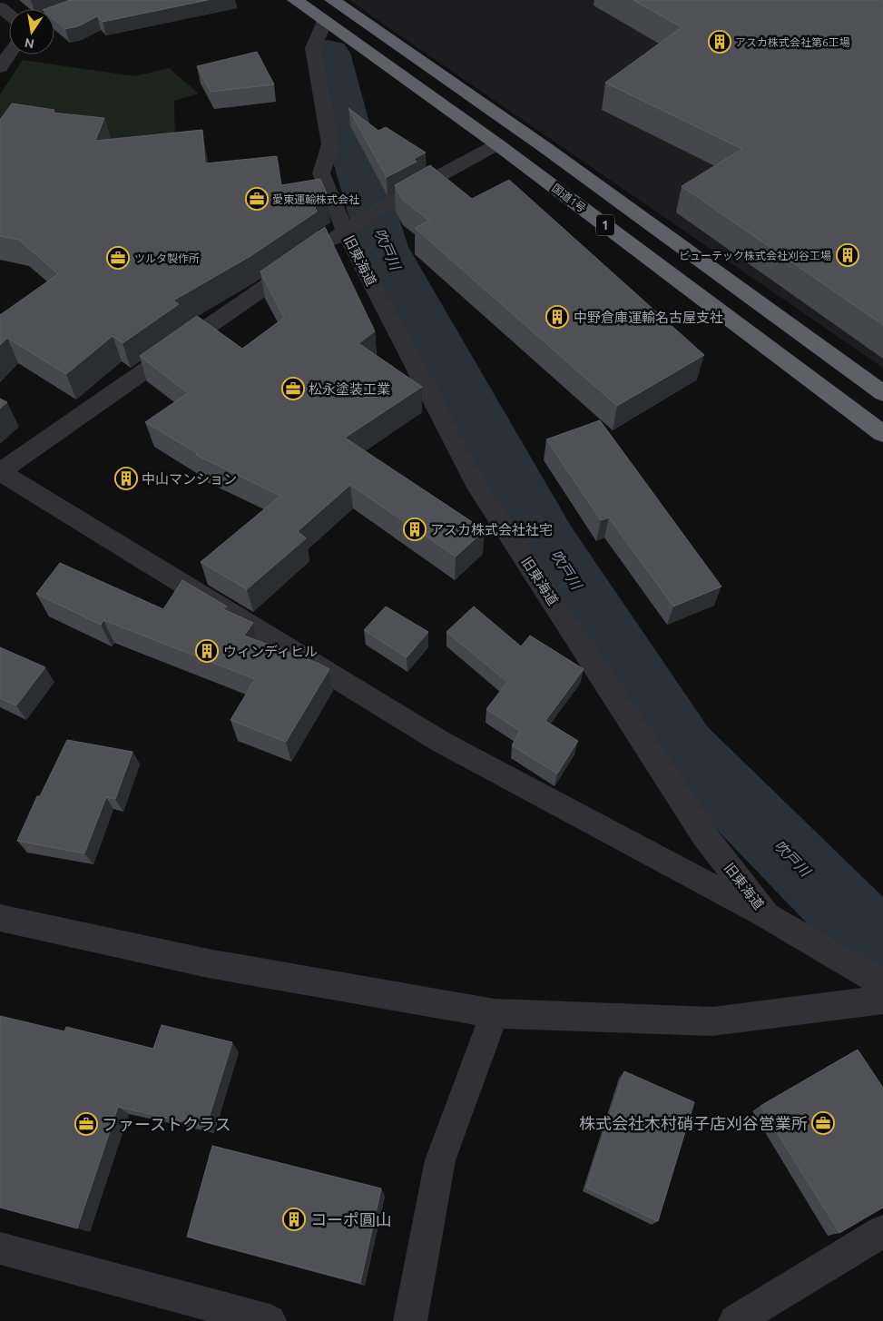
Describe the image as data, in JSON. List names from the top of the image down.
{
  "streets": {
    "highway": ["国道1号", "1"],
    "street": ["旧東海道"]
  },
  "crossings": [
    ["国道1号", "旧東海道"]
  ],
  "water": ["吹戸川"],
  "places": {
    "building": [
      "アスカ株式会社第6工場",
      "ビューテック株式会社刈谷工場",
      "中野倉庫運輸名古屋支社",
      "中山マンション",
      "アスカ株式会社社宅",
      "ウィンディヒル",
      "コーポ圓山"
    ],
    "office": [
      "愛東運輸株式会社",
      "ツルタ製作所",
      "松永塗装工業",
      "株式会社木村硝子店刈谷営業所",
      "ファーストクラス"
    ]
  },
  "north": "bottom"
}
